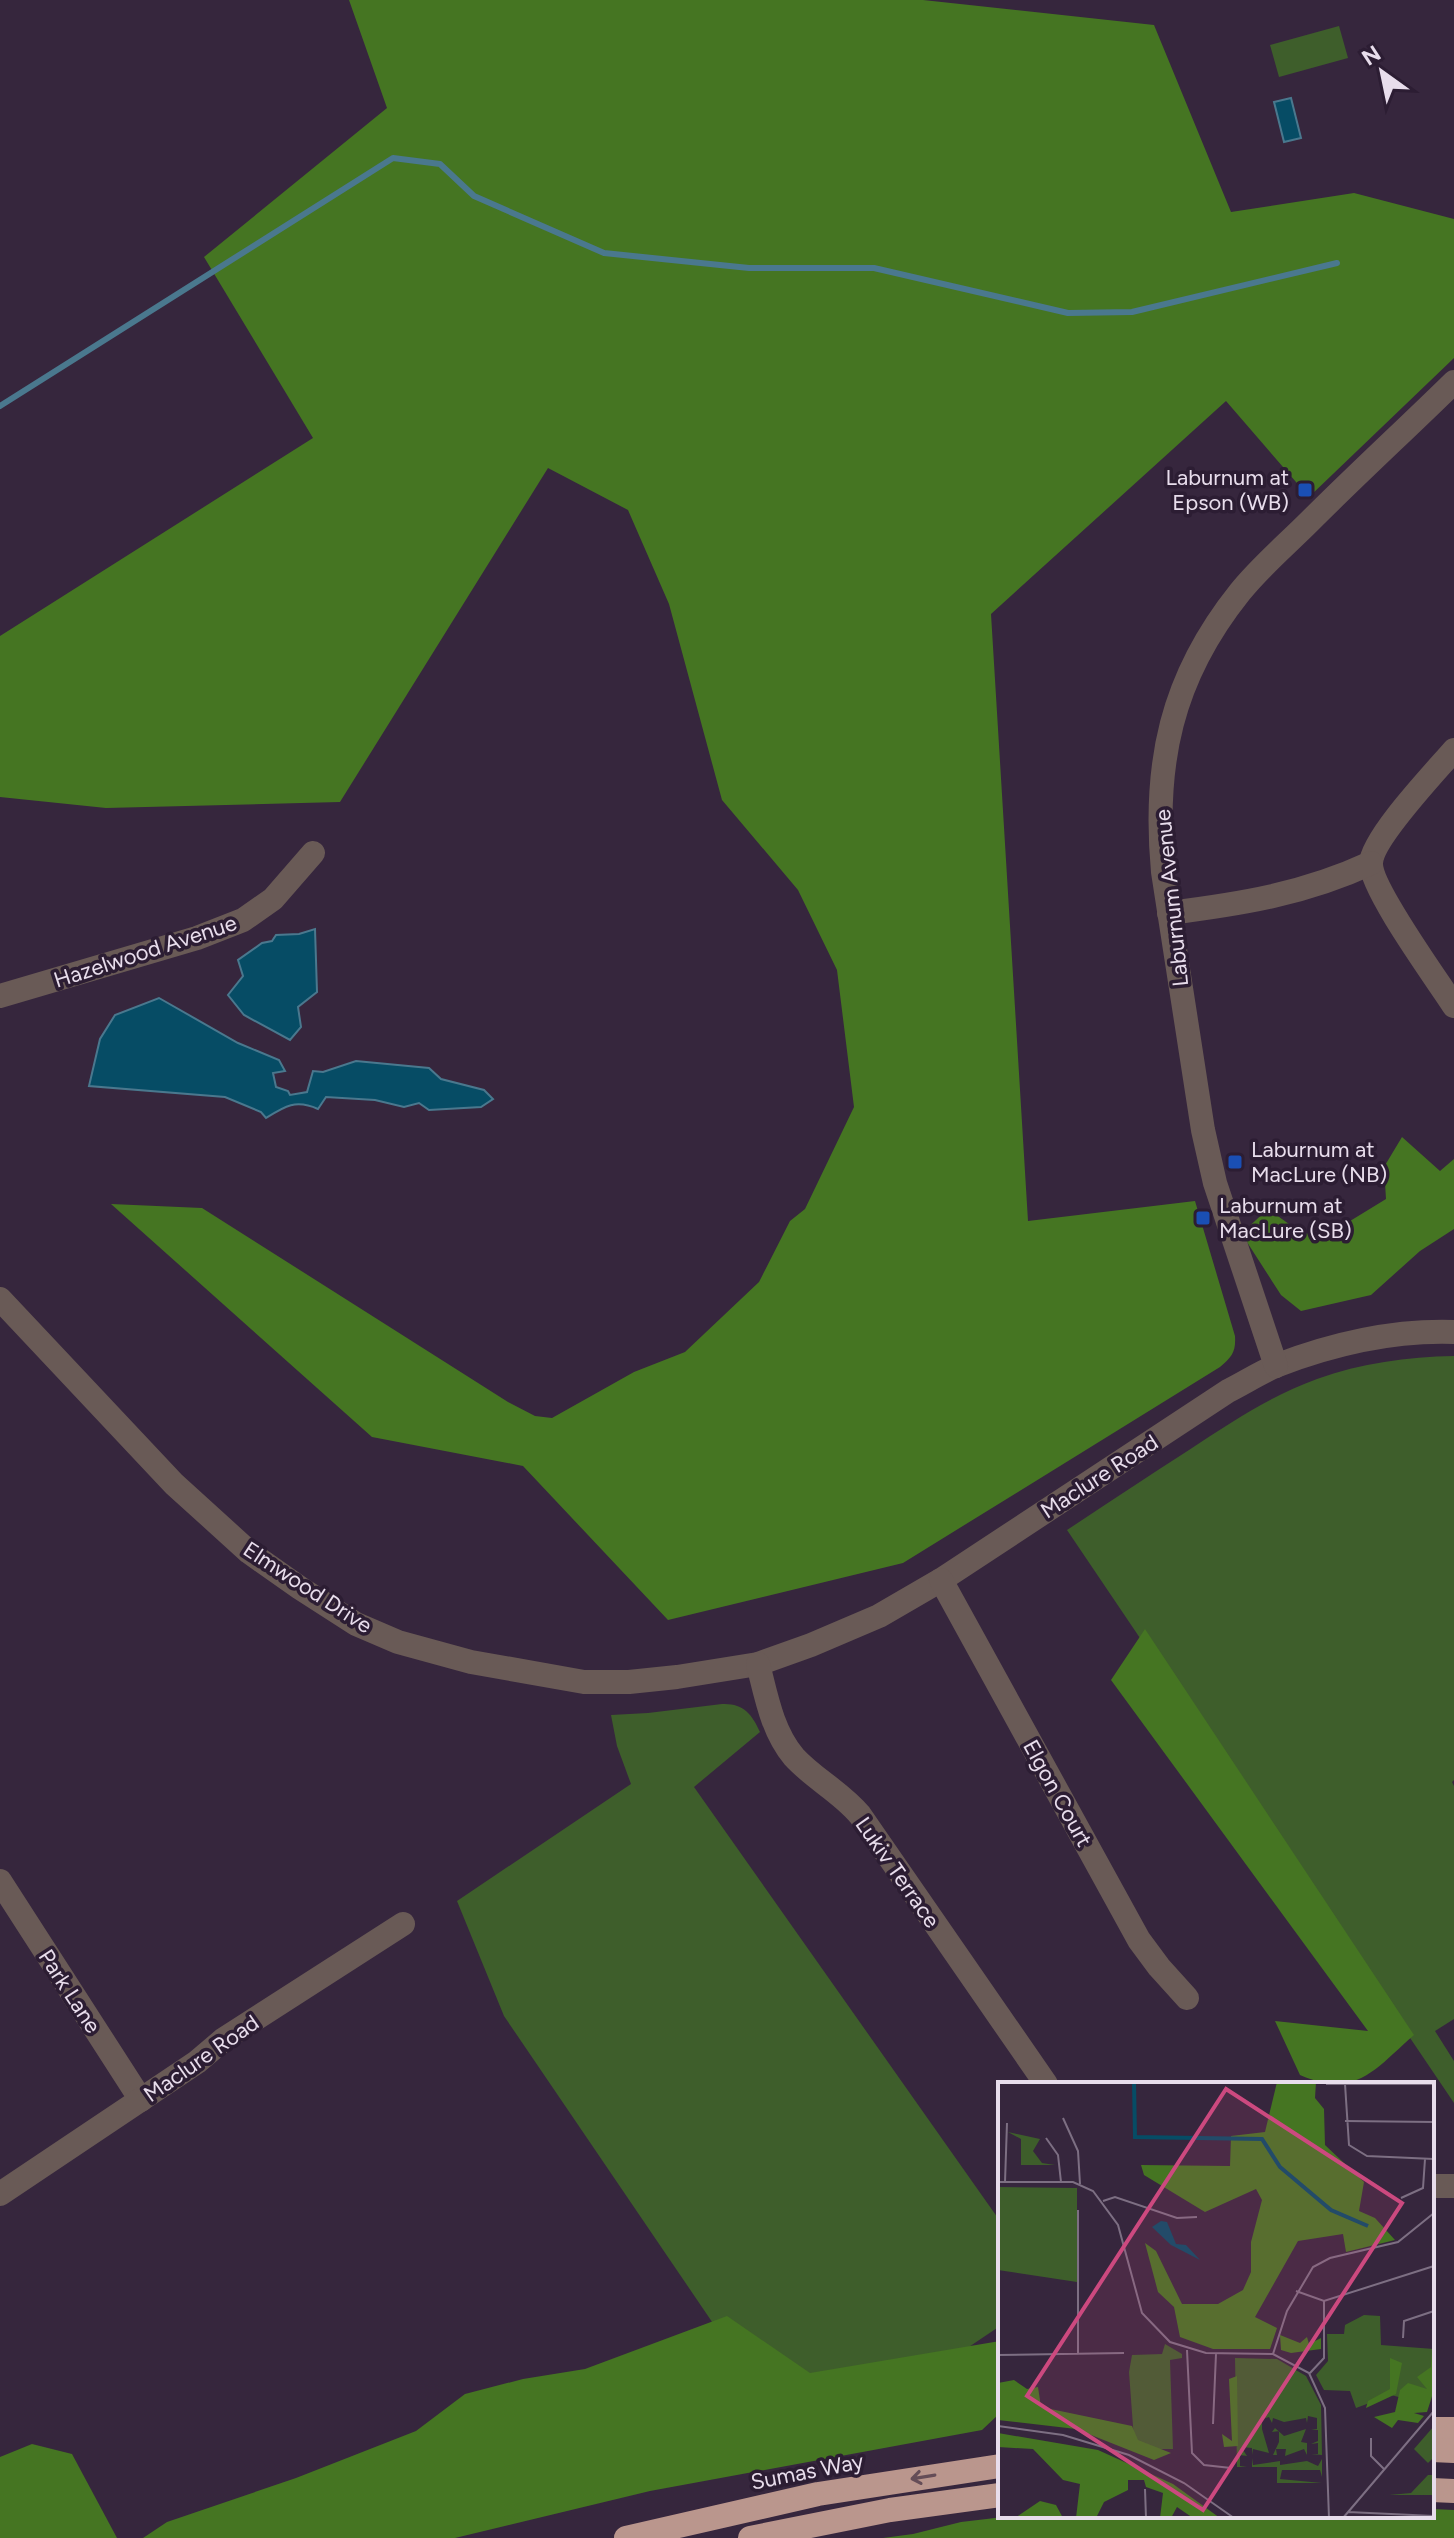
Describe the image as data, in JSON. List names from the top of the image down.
{
  "streets": {
    "highway": ["Sumas Way"],
    "street": [
      "Laburnum Avenue",
      "Hazelwood Avenue",
      "Maclure Road",
      "Elmwood Drive",
      "Elgon Court",
      "Lukiv Terrace",
      "Park Lane"
    ]
  },
  "crossings": [
    ["Laburnum Avenue", "Maclure Road"],
    ["Maclure Road", "Elmwood Drive"],
    ["Maclure Road", "Elgon Court"],
    ["Maclure Road", "Lukiv Terrace"],
    ["Maclure Road", "Park Lane"],
    ["Elmwood Drive", "Lukiv Terrace"]
  ],
  "places": {
    "transit": ["Laburnum at Epson (WB)", "Laburnum at MacLure (NB)", "Laburnum at MacLure (SB)"]
  },
  "north": "top left"
}
